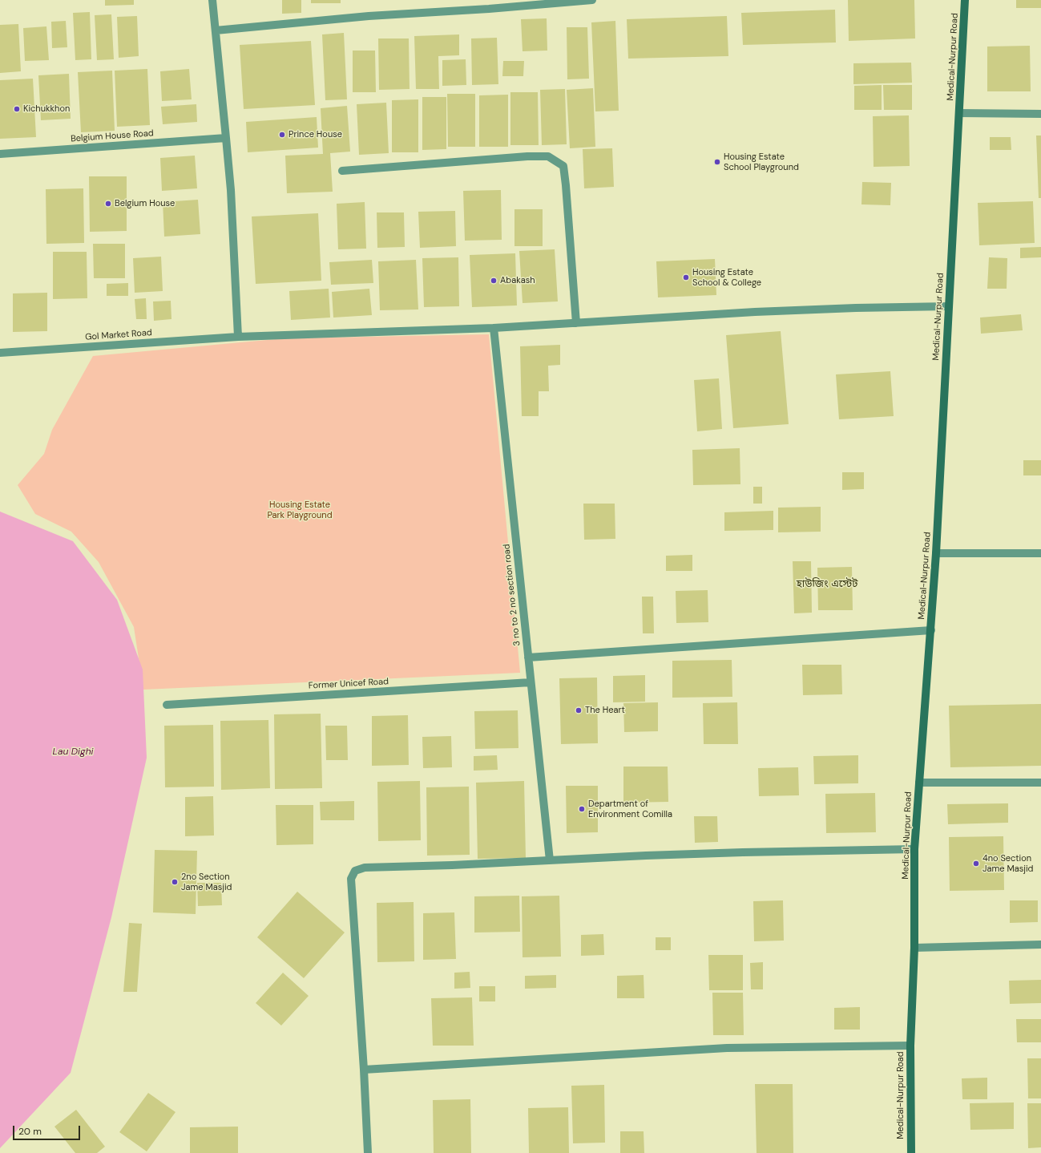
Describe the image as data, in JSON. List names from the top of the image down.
{
  "streets": {
    "street": [
      "Medical-Nurpur Road",
      "Belgium House Road",
      "Gol Market Road",
      "3 no to 2 no section road",
      "Former Unicef Road"
    ]
  },
  "crossings": [
    ["Medical-Nurpur Road", "Gol Market Road"],
    ["Gol Market Road", "3 no to 2 no section road"],
    ["3 no to 2 no section road", "Former Unicef Road"]
  ],
  "districts": ["হাউজিং এস্টেট"],
  "water": ["Lau Dighi"],
  "parks": ["Housing Estate Park Playground"],
  "places": [
    "Kichukkhon",
    "Prince House",
    "Housing Estate School Playground",
    "Belgium House",
    "Housing Estate School & College",
    "Abakash",
    "The Heart",
    "Department of Environment Comilla",
    "4no Section Jame Masjid",
    "2no Section Jame Masjid"
  ],
  "scale_bar": "20 m"
}
